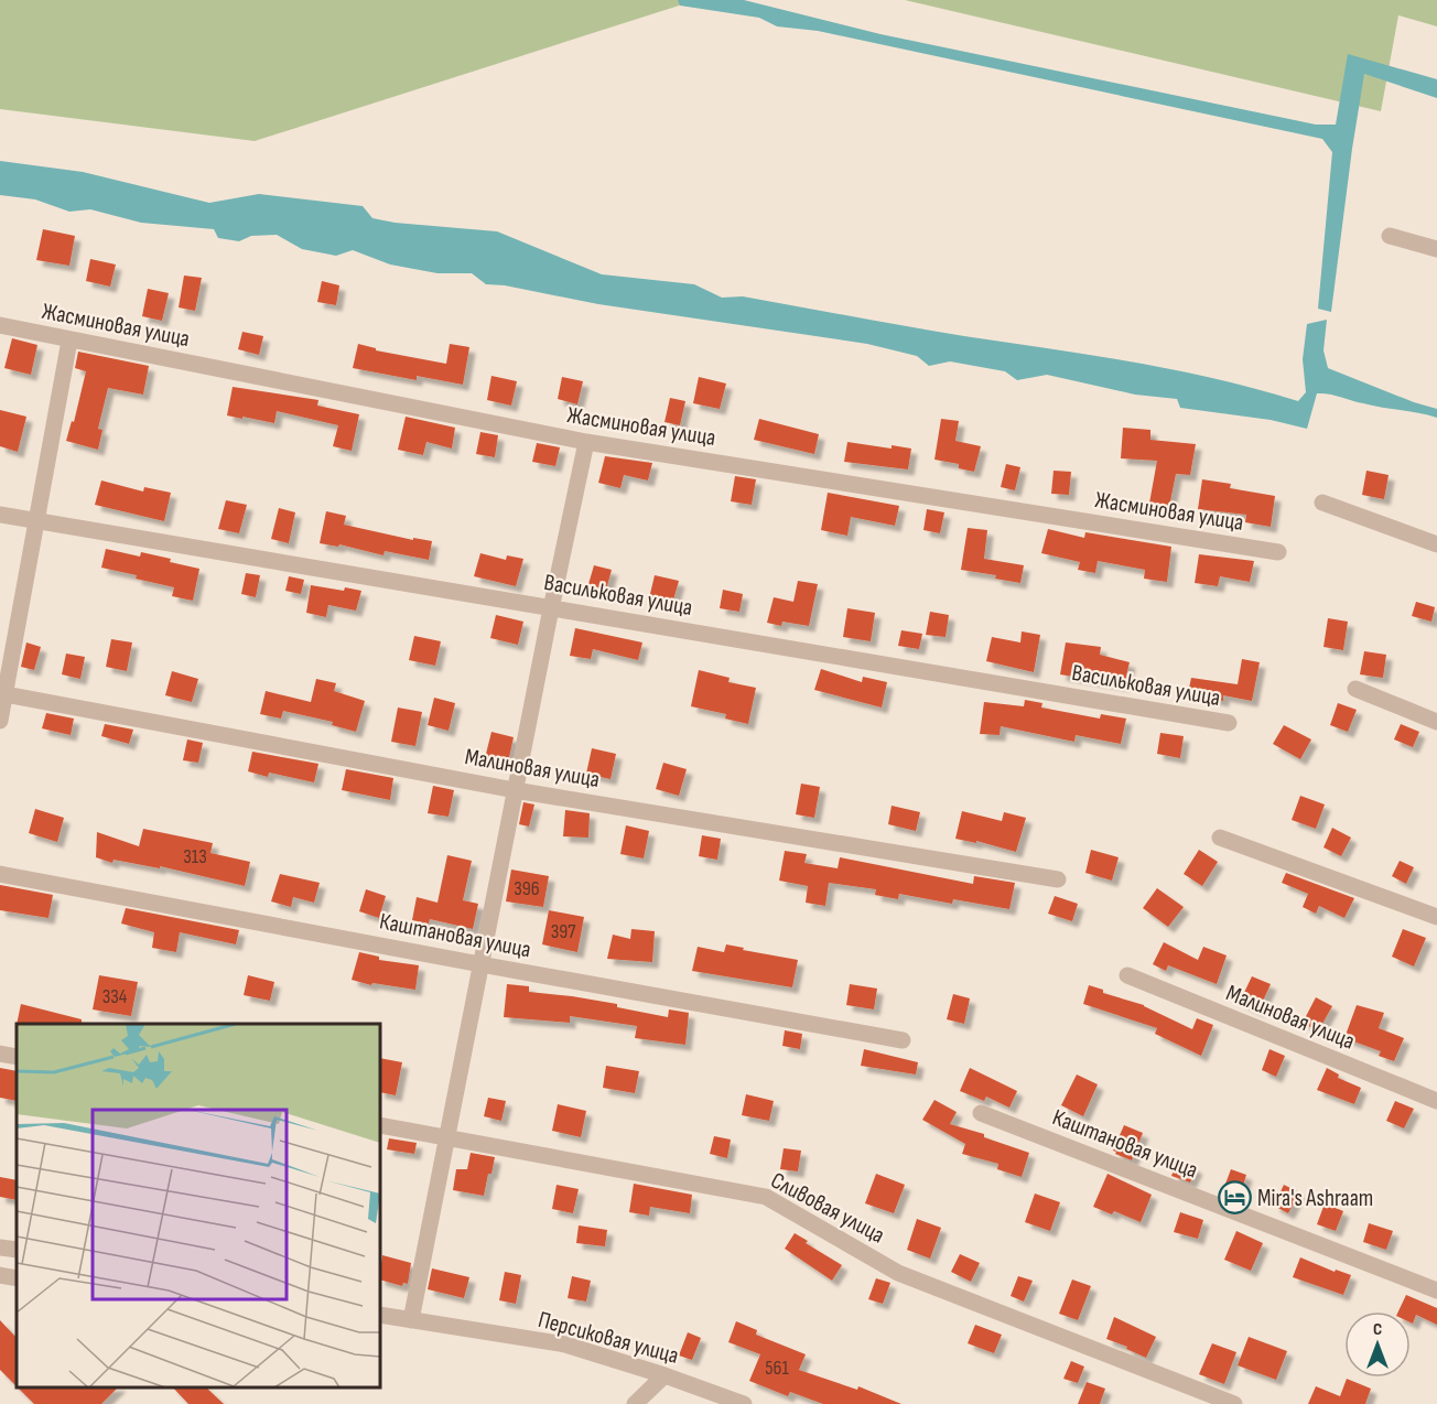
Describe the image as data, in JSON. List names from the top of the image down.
{
  "streets": {
    "street": [
      "Жасминовая улица",
      "Васильковая улица",
      "Малиновая улица",
      "Каштановая улица",
      "Сливовая улица",
      "Персиковая улица"
    ]
  },
  "places": {
    "hotel": ["Mira's Ashraam"]
  },
  "house_numbers": [
    "313",
    "396",
    "397",
    "334",
    "561"
  ],
  "north": "top"
}
